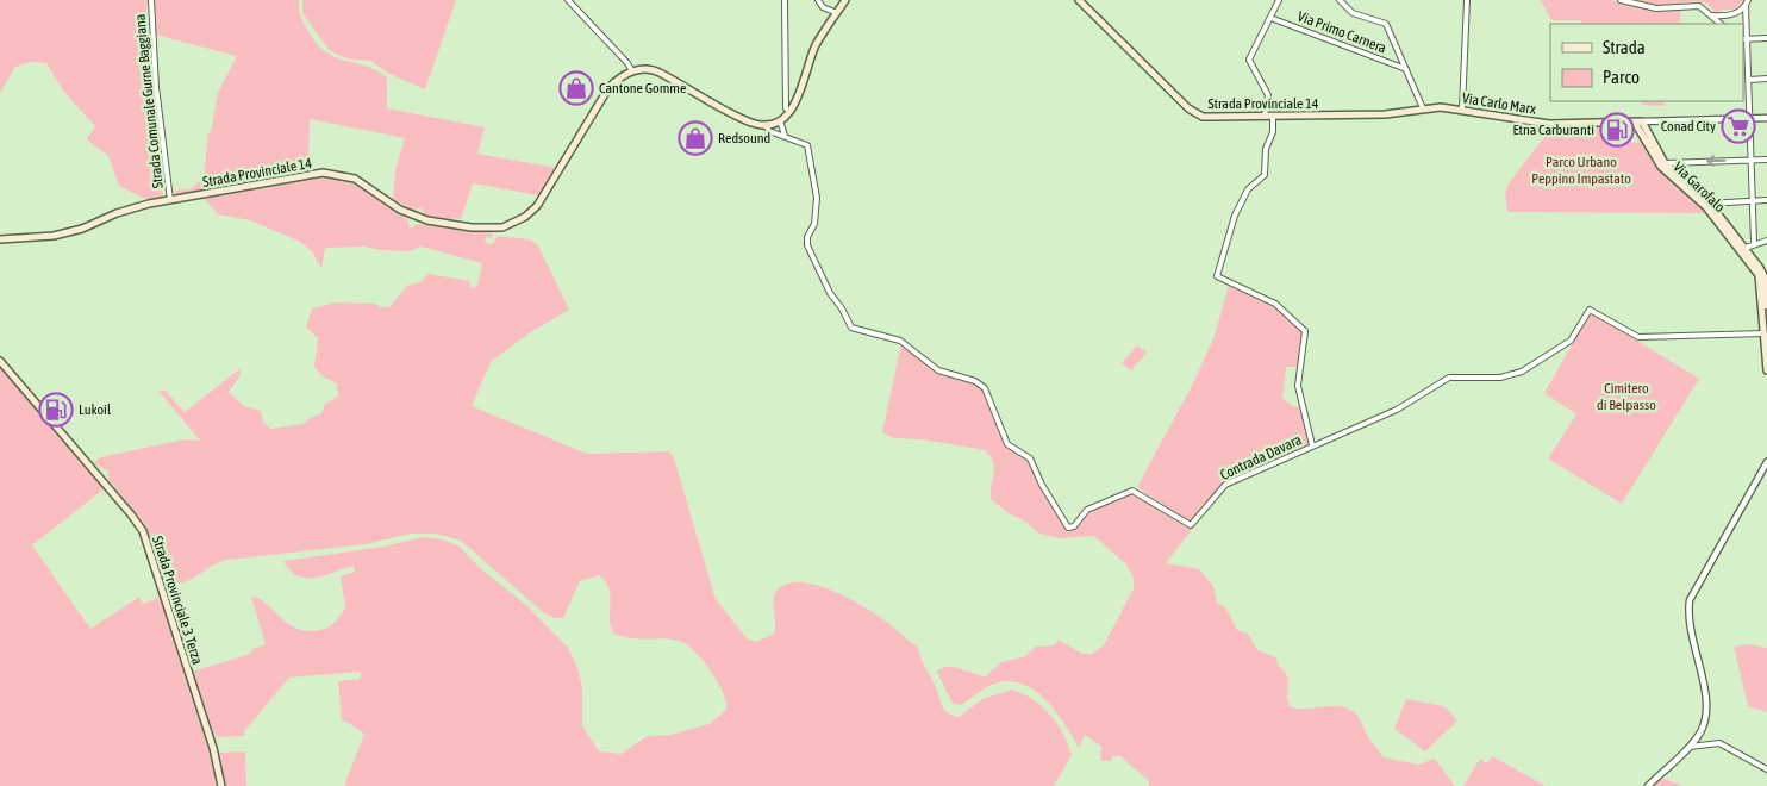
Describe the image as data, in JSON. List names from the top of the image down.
{
  "streets": {
    "main road": [
      "Strada Provinciale 14",
      "Via Carlo Marx",
      "Via Garofalo",
      "Strada Provinciale 3 Terza"
    ],
    "street": ["Via Primo Carnera", "Strada Comunale Gurne Baggiana", "Contrada Davara"]
  },
  "crossings": [
    ["Strada Comunale Gurne Baggiana", "Strada Provinciale 14"],
    ["Strada Provinciale 14", "Via Carlo Marx"],
    ["Via Carlo Marx", "Via Garofalo"],
    ["Via Garofalo", "Contrada Davara"]
  ],
  "parks": ["Parco Urbano Peppino Impastato", "Cimitero di Belpasso"],
  "places": {
    "shop": ["Cantone Gomme", "Redsound"],
    "supermarket": ["Conad City"],
    "fuel station": ["Etna Carburanti", "Lukoil"]
  },
  "legend": ["Strada", "Parco"]
}
